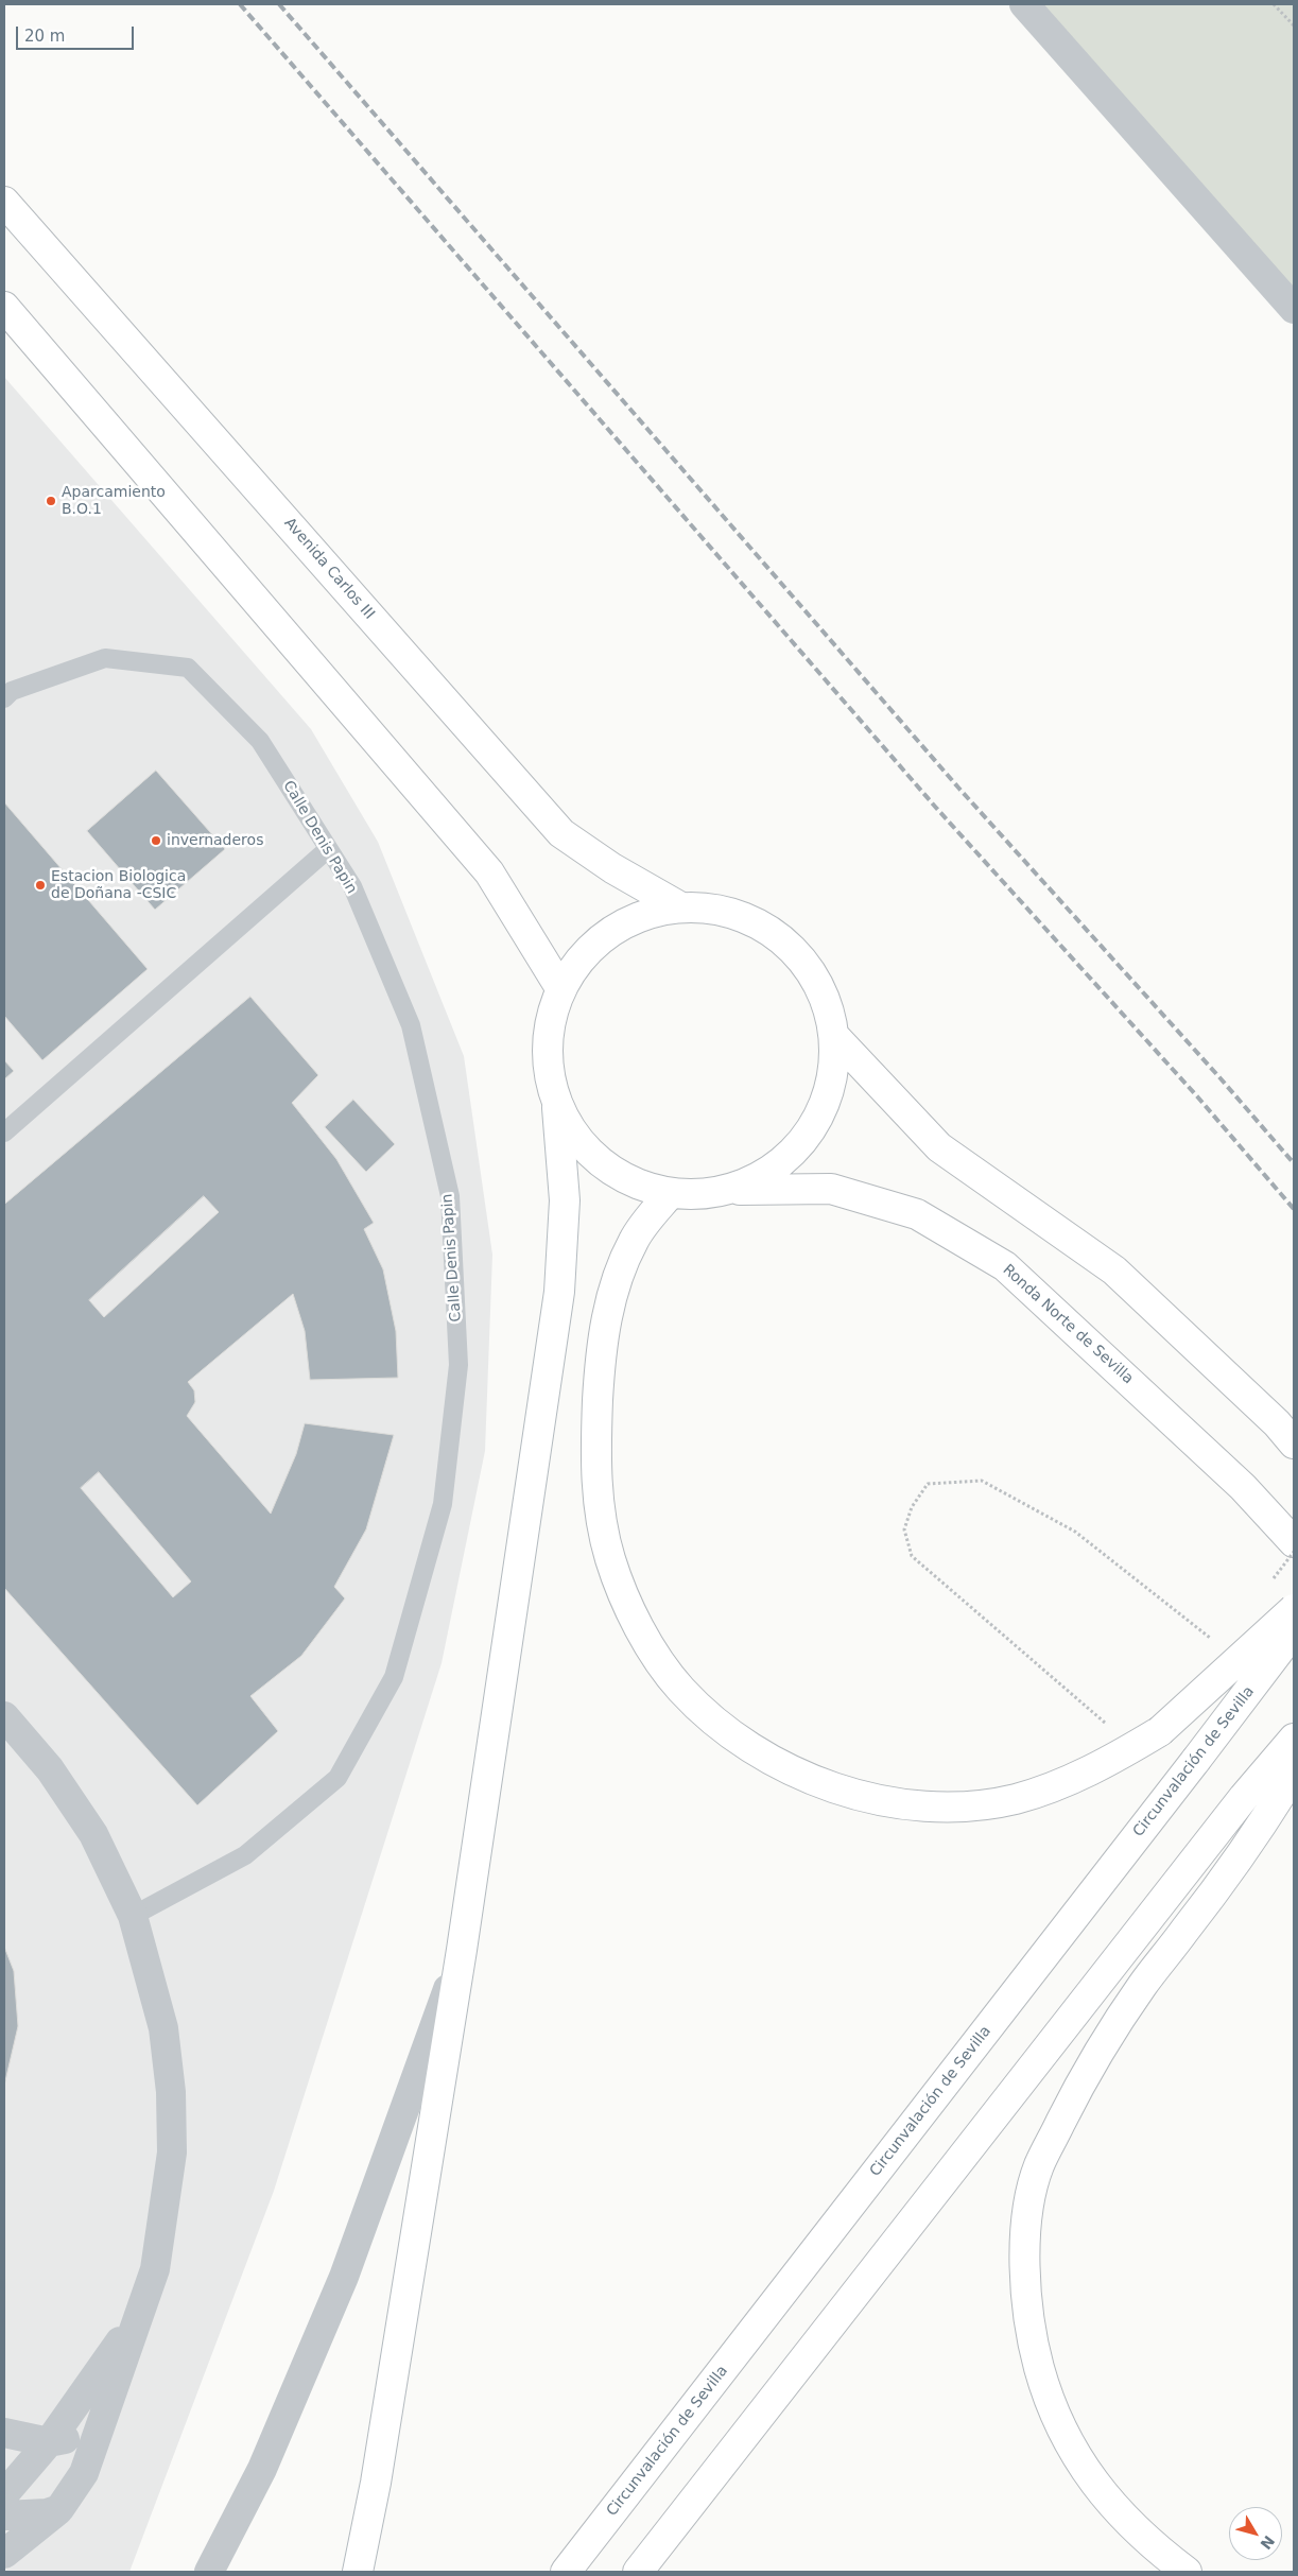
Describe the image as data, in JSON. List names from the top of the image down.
{
  "streets": {
    "main road": ["Avenida Carlos III", "Ronda Norte de Sevilla", "Circunvalación de Sevilla"],
    "lane": ["Calle Denis Papin"]
  },
  "crossings": [
    ["Avenida Carlos III", "Ronda Norte de Sevilla"]
  ],
  "places": ["Aparcamiento B.O.1", "invernaderos", "Estacion Biologica de Doñana -CSIC"],
  "scale_bar": "20 m",
  "north": "bottom right"
}
